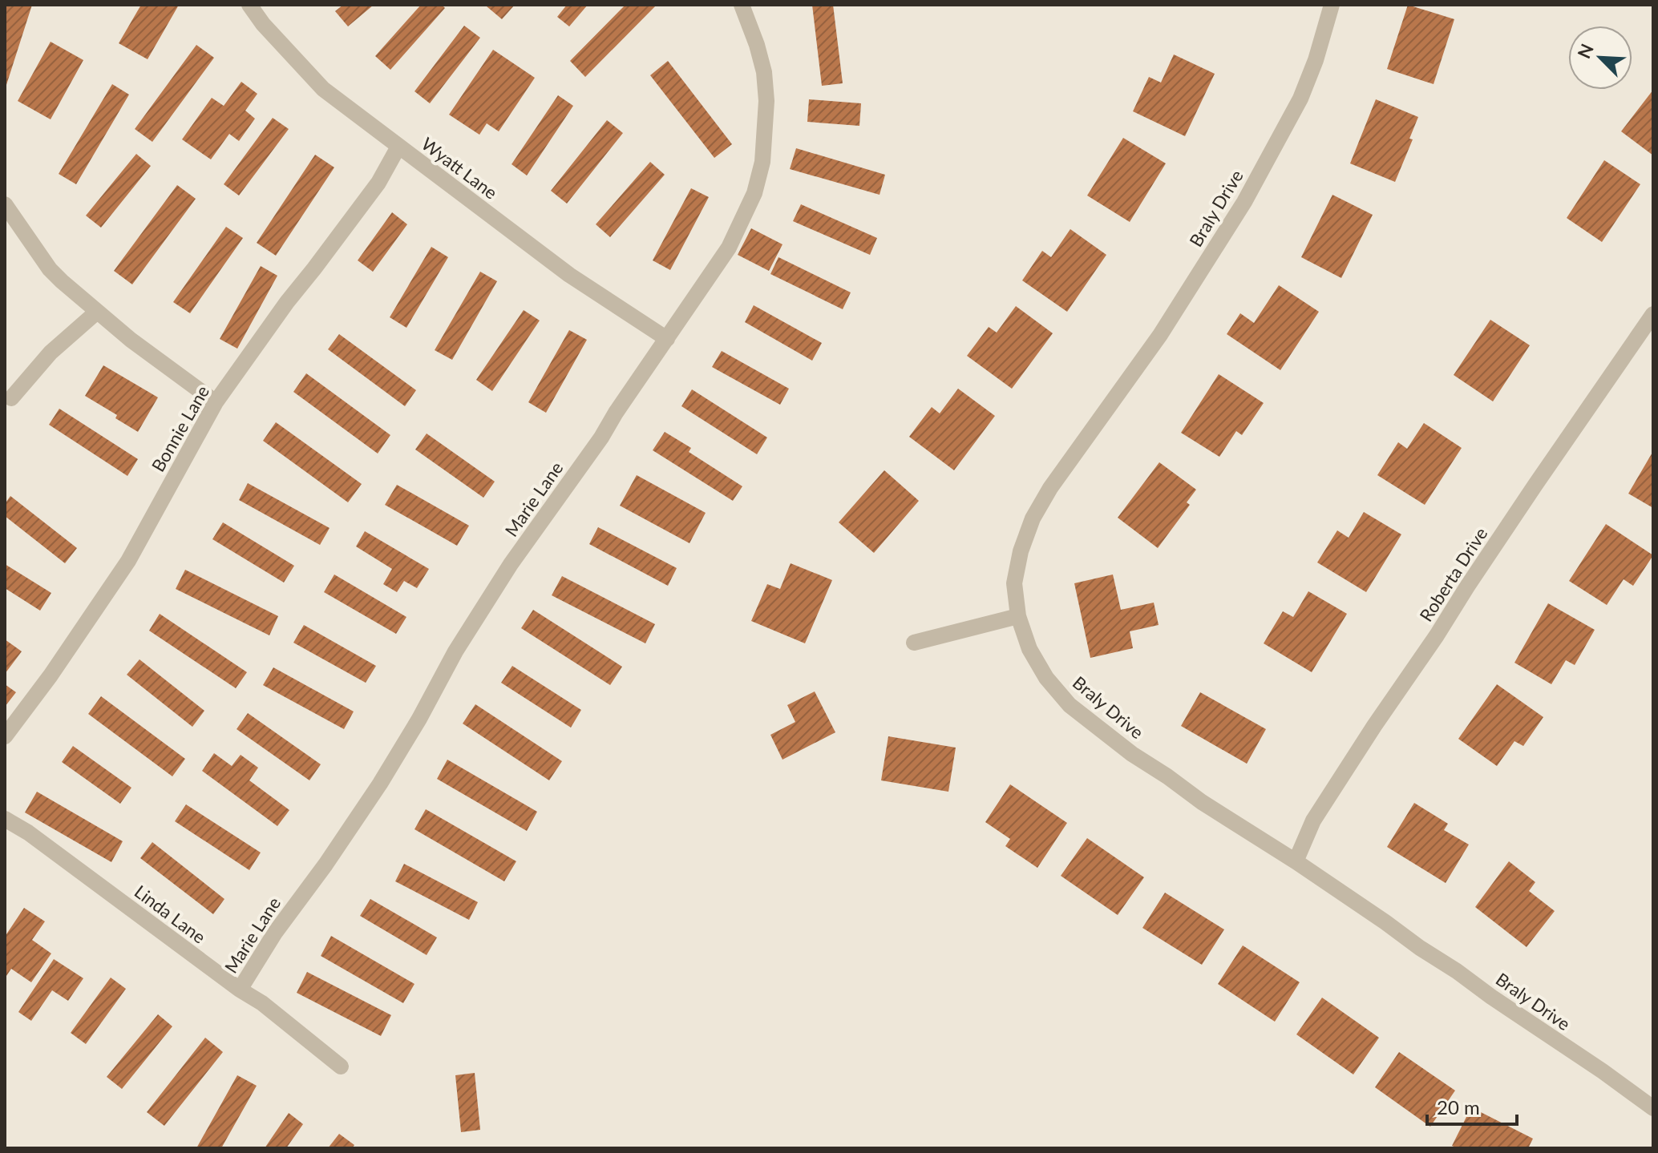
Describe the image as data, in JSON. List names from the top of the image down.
{
  "streets": {
    "street": [
      "Wyatt Lane",
      "Braly Drive",
      "Bonnie Lane",
      "Marie Lane",
      "Roberta Drive",
      "Linda Lane"
    ]
  },
  "crossings": [
    ["Wyatt Lane", "Bonnie Lane"],
    ["Wyatt Lane", "Marie Lane"],
    ["Braly Drive", "Roberta Drive"],
    ["Marie Lane", "Linda Lane"]
  ],
  "scale_bar": "20 m",
  "north": "top left"
}
